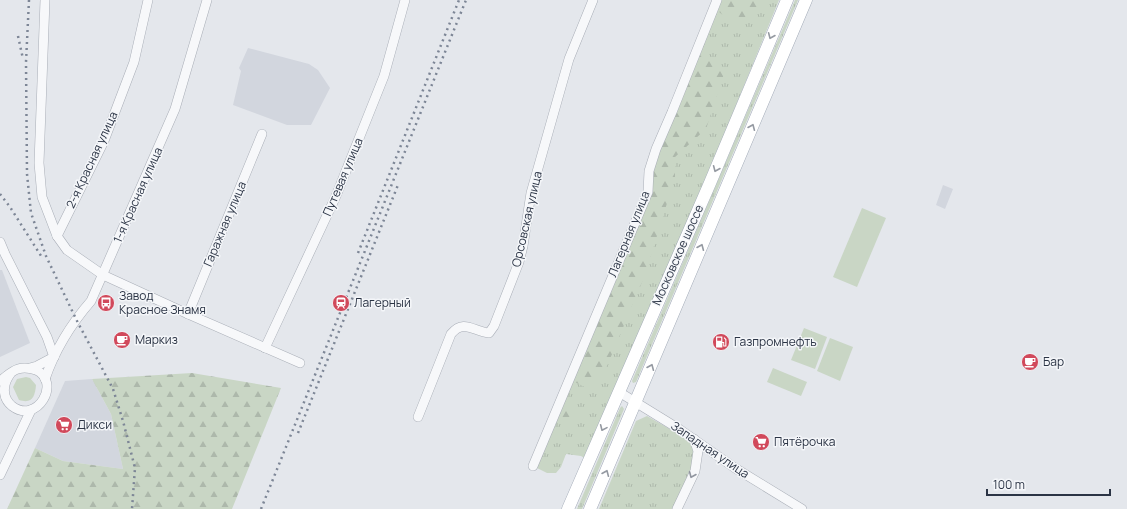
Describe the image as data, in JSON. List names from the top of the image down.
{
  "streets": {
    "main road": ["Московское шоссе"],
    "street": [
      "2-я Красная улица",
      "Путевая улица",
      "1-я Красная улица",
      "Орсовская улица",
      "Гаражная улица",
      "Лагерная улица",
      "Западная улица"
    ]
  },
  "crossings": [
    ["Московское шоссе", "Западная улица"]
  ],
  "places": {
    "bus stop": ["Завод Красное Знамя"],
    "station": ["Лагерный"],
    "cafe": ["Маркиз", "Бар"],
    "fuel station": ["Газпромнефть"],
    "supermarket": ["Дикси", "Пятёрочка"]
  },
  "scale_bar": "100 m"
}
